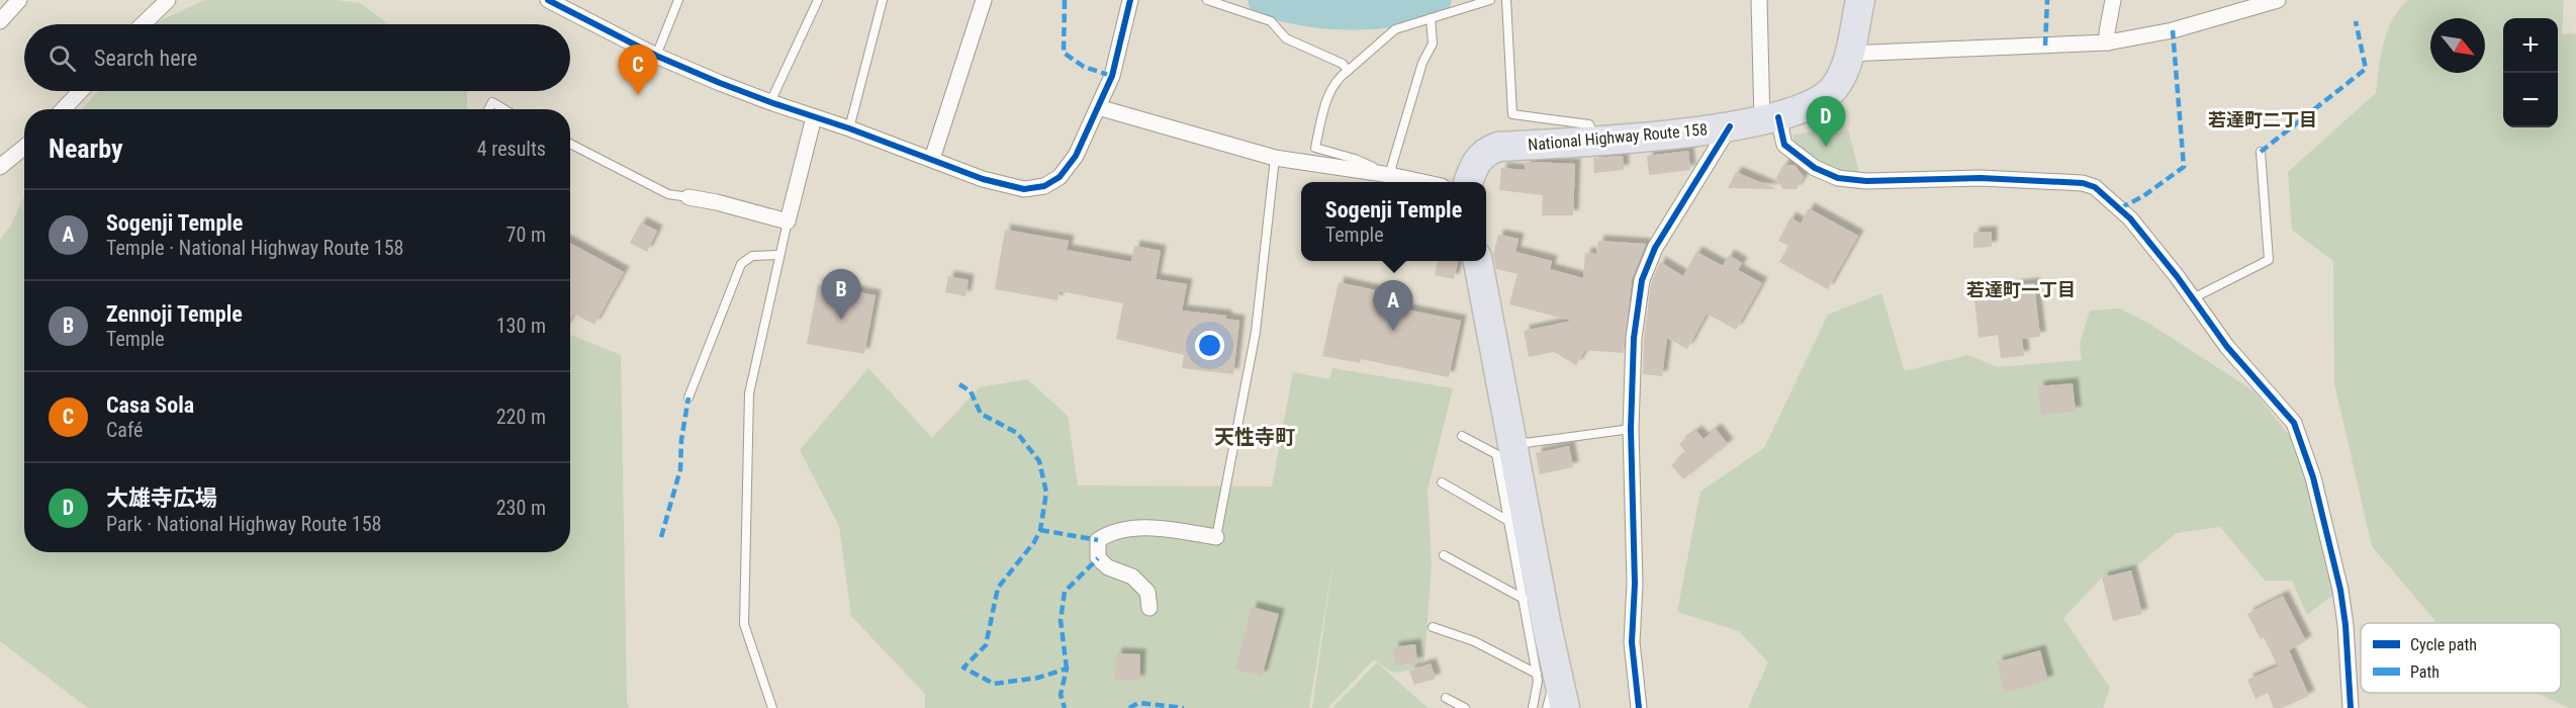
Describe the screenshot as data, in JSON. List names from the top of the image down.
{
  "streets": {
    "highway": ["National Highway Route 158"]
  },
  "districts": ["若達町二丁目", "若達町一丁目", "天性寺町"],
  "legend": ["Cycle path", "Path"],
  "north": "bottom right",
  "page": {
    "map_buttons": ["+", "−"],
    "search": "Search here",
    "pins": [
      "C",
      "D",
      "B",
      "A"
    ],
    "heading": ["Nearby", "4 results"],
    "popup": ["Sogenji Temple", "Temple"],
    "list": [
      {
        "mark": "A",
        "name": "Sogenji Temple",
        "note": "Temple · National Highway Route 158",
        "value": "70 m"
      },
      {
        "mark": "B",
        "name": "Zennoji Temple",
        "note": "Temple",
        "value": "130 m"
      },
      {
        "mark": "C",
        "name": "Casa Sola",
        "note": "Café",
        "value": "220 m"
      },
      {
        "mark": "D",
        "name": "大雄寺広場",
        "note": "Park · National Highway Route 158",
        "value": "230 m"
      }
    ]
  }
}
